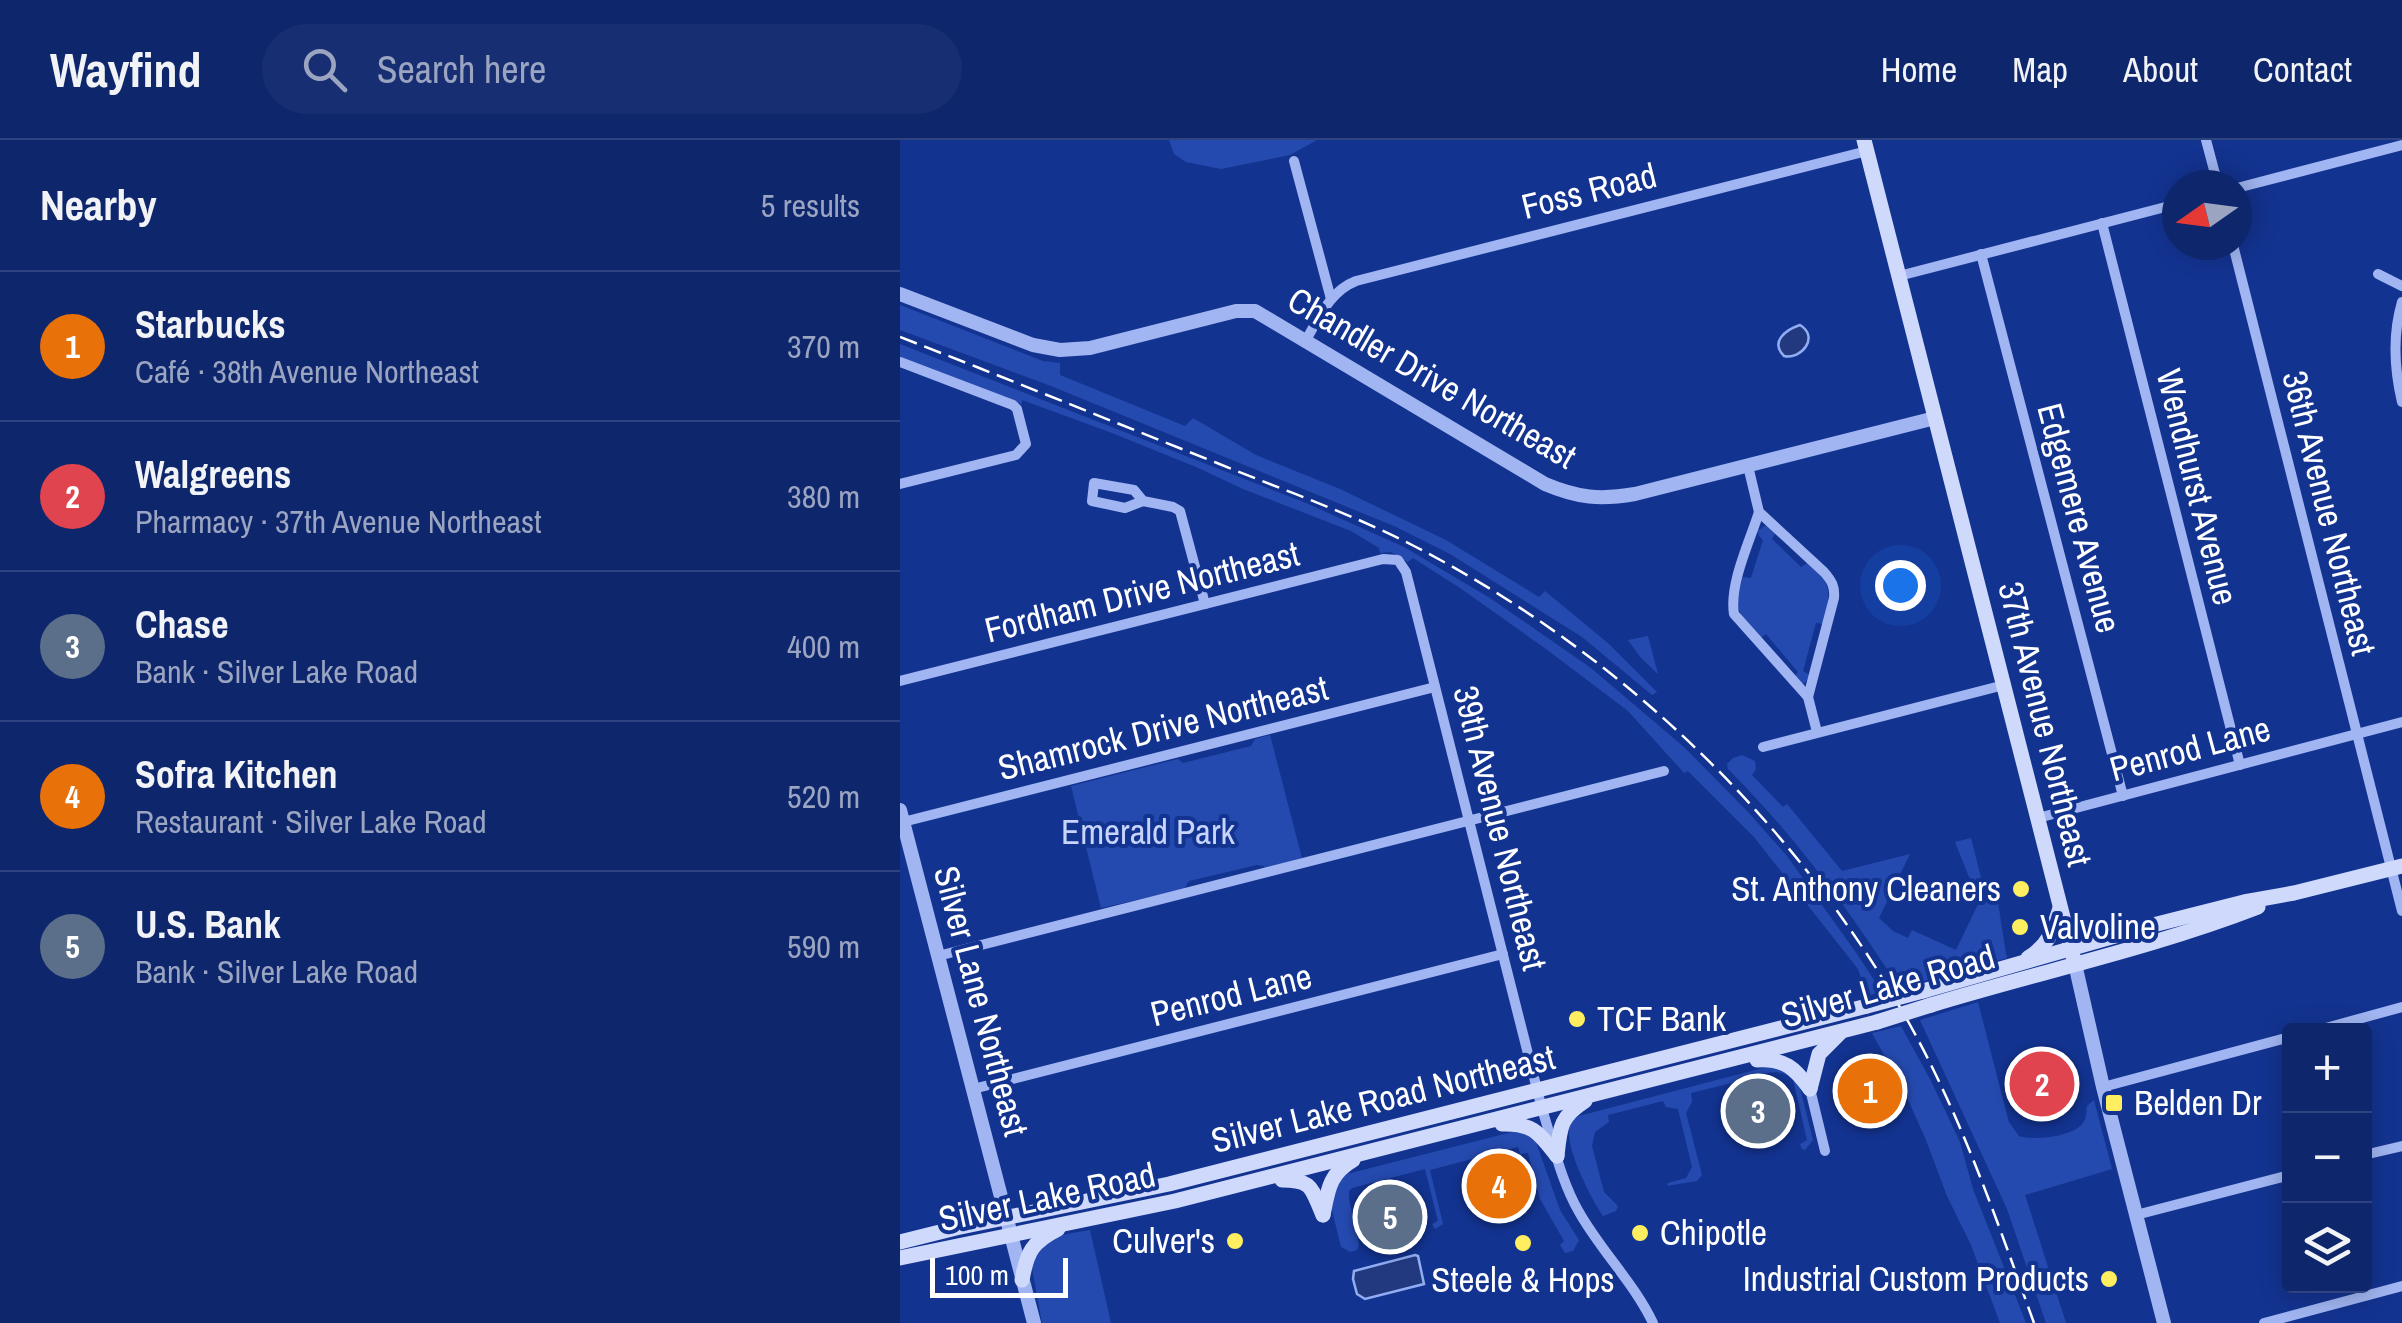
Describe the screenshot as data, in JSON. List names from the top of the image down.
{
  "streets": {
    "main road": ["37th Avenue Northeast", "Silver Lake Road", "Silver Lake Road Northeast"],
    "street": [
      "Foss Road",
      "Chandler Drive Northeast",
      "Wendhurst Avenue",
      "36th Avenue Northeast",
      "Edgemere Avenue",
      "Fordham Drive Northeast",
      "Shamrock Drive Northeast",
      "Penrod Lane",
      "39th Avenue Northeast",
      "Silver Lane Northeast"
    ]
  },
  "crossings": [
    ["Foss Road", "37th Avenue Northeast"],
    ["Chandler Drive Northeast", "37th Avenue Northeast"],
    ["Wendhurst Avenue", "Penrod Lane"],
    ["36th Avenue Northeast", "Penrod Lane"],
    ["36th Avenue Northeast", "Silver Lake Road Northeast"],
    ["Edgemere Avenue", "Penrod Lane"],
    ["Fordham Drive Northeast", "39th Avenue Northeast"],
    ["37th Avenue Northeast", "Penrod Lane"],
    ["37th Avenue Northeast", "Silver Lake Road"],
    ["37th Avenue Northeast", "Silver Lake Road Northeast"],
    ["Shamrock Drive Northeast", "39th Avenue Northeast"],
    ["Shamrock Drive Northeast", "Silver Lane Northeast"],
    ["Penrod Lane", "39th Avenue Northeast"],
    ["Penrod Lane", "Silver Lane Northeast"],
    ["39th Avenue Northeast", "Silver Lake Road"],
    ["39th Avenue Northeast", "Silver Lake Road Northeast"],
    ["Silver Lake Road", "Silver Lane Northeast"],
    ["Silver Lake Road", "Silver Lake Road Northeast"],
    ["Silver Lane Northeast", "Silver Lake Road Northeast"]
  ],
  "parks": ["Emerald Park"],
  "places": {
    "other": [
      "St. Anthony Cleaners",
      "Valvoline",
      "TCF Bank",
      "Chipotle",
      "Culver's",
      "Steele & Hops",
      "Industrial Custom Products"
    ],
    "transit": ["Belden Dr"]
  },
  "scale_bar": "100 m",
  "north": "left",
  "page": {
    "header": "Wayfind",
    "search": "Search here",
    "nav": [
      "Home",
      "Map",
      "About",
      "Contact"
    ],
    "heading": ["Nearby", "5 results"],
    "list": [
      {
        "mark": "1",
        "name": "Starbucks",
        "note": "Café · 38th Avenue Northeast",
        "value": "370 m"
      },
      {
        "mark": "2",
        "name": "Walgreens",
        "note": "Pharmacy · 37th Avenue Northeast",
        "value": "380 m"
      },
      {
        "mark": "3",
        "name": "Chase",
        "note": "Bank · Silver Lake Road",
        "value": "400 m"
      },
      {
        "mark": "4",
        "name": "Sofra Kitchen",
        "note": "Restaurant · Silver Lake Road",
        "value": "520 m"
      },
      {
        "mark": "5",
        "name": "U.S. Bank",
        "note": "Bank · Silver Lake Road",
        "value": "590 m"
      }
    ],
    "map_buttons": ["+", "−"],
    "pins": [
      "2",
      "1",
      "3",
      "4",
      "5"
    ],
    "scale": "100 m"
  }
}
